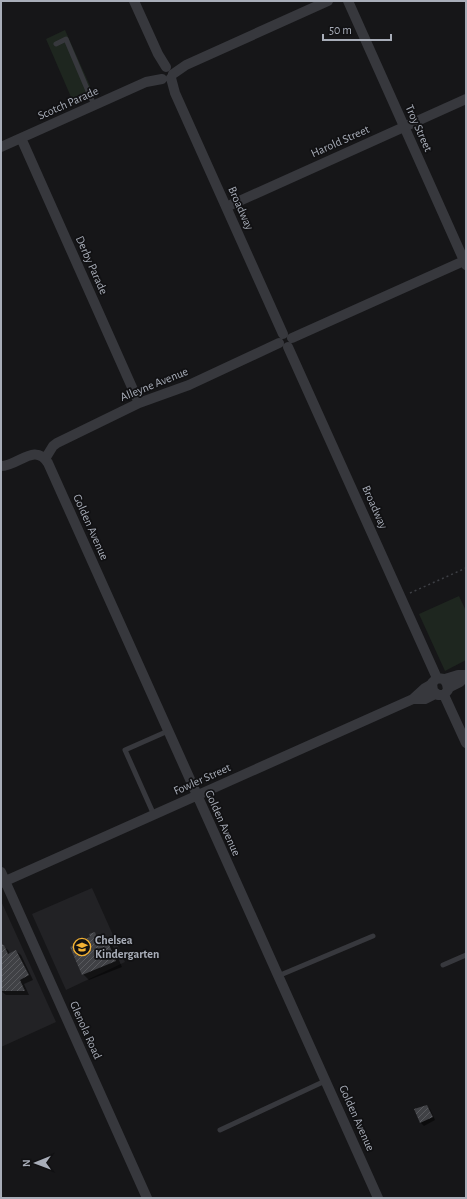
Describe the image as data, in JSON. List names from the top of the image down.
{
  "streets": {
    "street": [
      "Scotch Parade",
      "Troy Street",
      "Harold Street",
      "Broadway",
      "Derby Parade",
      "Alleyne Avenue",
      "Golden Avenue",
      "Fowler Street",
      "Glenola Road"
    ]
  },
  "crossings": [
    ["Scotch Parade", "Broadway"],
    ["Scotch Parade", "Derby Parade"],
    ["Troy Street", "Harold Street"],
    ["Troy Street", "Alleyne Avenue"],
    ["Harold Street", "Broadway"],
    ["Broadway", "Alleyne Avenue"],
    ["Broadway", "Fowler Street"],
    ["Derby Parade", "Alleyne Avenue"],
    ["Alleyne Avenue", "Golden Avenue"],
    ["Golden Avenue", "Fowler Street"],
    ["Fowler Street", "Glenola Road"]
  ],
  "places": {
    "school or university": ["Chelsea Kindergarten"]
  },
  "scale_bar": "50 m",
  "north": "left"
}
